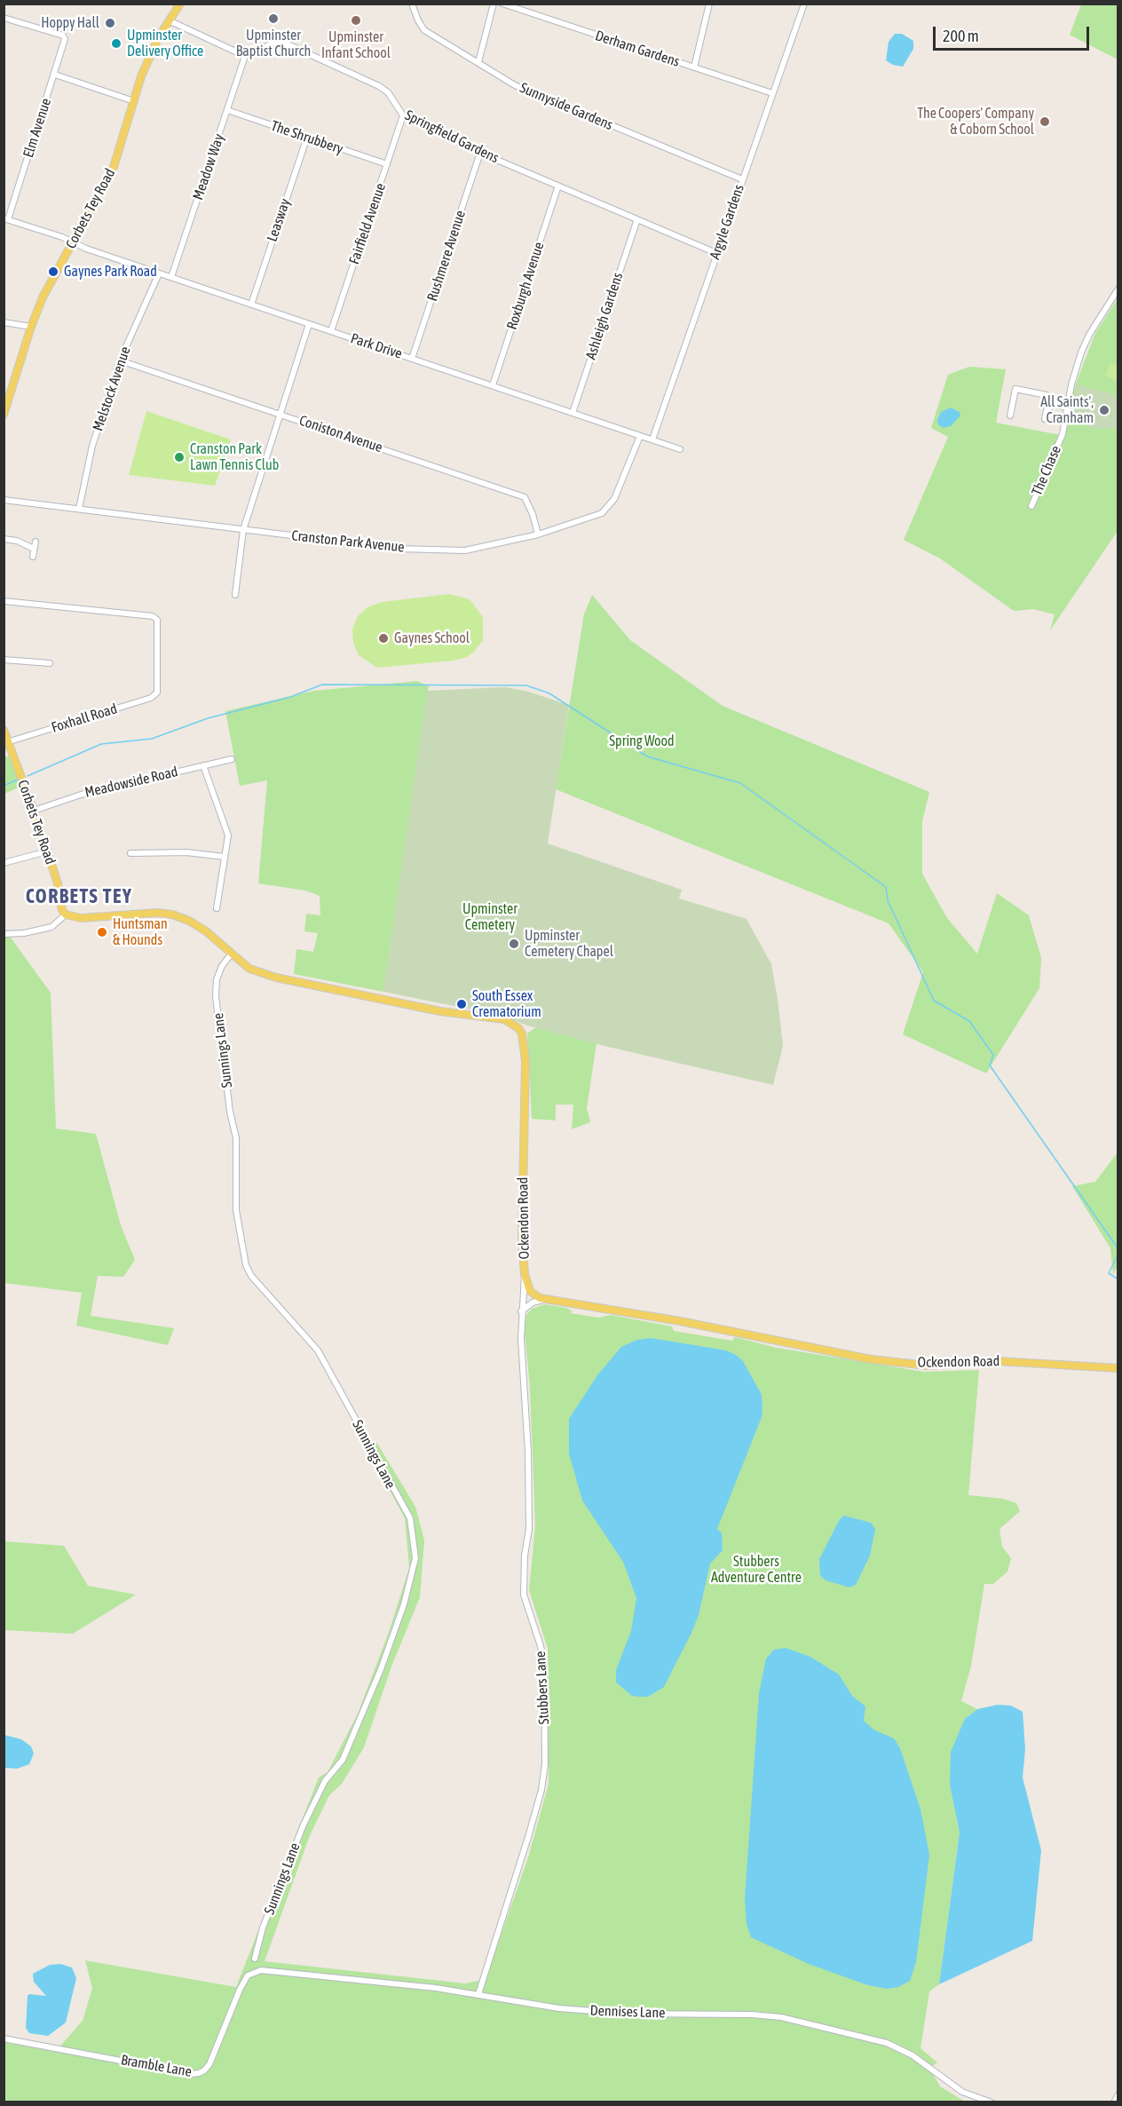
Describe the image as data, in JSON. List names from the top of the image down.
{
  "streets": {
    "main road": ["Corbets Tey Road", "Ockendon Road"],
    "street": [
      "Derham Gardens",
      "Sunnyside Gardens",
      "Elm Avenue",
      "Springfield Gardens",
      "The Shrubbery",
      "Meadow Way",
      "Leasway",
      "Argyle Gardens",
      "Fairfield Avenue",
      "Rushmere Avenue",
      "Roxburgh Avenue",
      "Ashleigh Gardens",
      "Park Drive",
      "Melstock Avenue",
      "Coniston Avenue",
      "The Chase",
      "Cranston Park Avenue",
      "Foxhall Road",
      "Meadowside Road",
      "Sunnings Lane",
      "Stubbers Lane",
      "Dennises Lane",
      "Bramble Lane"
    ]
  },
  "crossings": [
    ["Derham Gardens", "Argyle Gardens"],
    ["Sunnyside Gardens", "Argyle Gardens"],
    ["Springfield Gardens", "Meadow Way"],
    ["Springfield Gardens", "Argyle Gardens"],
    ["Springfield Gardens", "Fairfield Avenue"],
    ["Springfield Gardens", "Rushmere Avenue"],
    ["Springfield Gardens", "Roxburgh Avenue"],
    ["Springfield Gardens", "Ashleigh Gardens"],
    ["The Shrubbery", "Meadow Way"],
    ["The Shrubbery", "Leasway"],
    ["The Shrubbery", "Fairfield Avenue"],
    ["Meadow Way", "Park Drive"],
    ["Corbets Tey Road", "Park Drive"],
    ["Corbets Tey Road", "Foxhall Road"],
    ["Corbets Tey Road", "Meadowside Road"],
    ["Corbets Tey Road", "Ockendon Road"],
    ["Leasway", "Park Drive"],
    ["Argyle Gardens", "Park Drive"],
    ["Fairfield Avenue", "Park Drive"],
    ["Rushmere Avenue", "Park Drive"],
    ["Roxburgh Avenue", "Park Drive"],
    ["Ashleigh Gardens", "Park Drive"],
    ["Park Drive", "Melstock Avenue"],
    ["Park Drive", "Cranston Park Avenue"],
    ["Melstock Avenue", "Coniston Avenue"],
    ["Melstock Avenue", "Cranston Park Avenue"],
    ["Coniston Avenue", "Cranston Park Avenue"],
    ["Sunnings Lane", "Ockendon Road"],
    ["Ockendon Road", "Stubbers Lane"],
    ["Stubbers Lane", "Dennises Lane"],
    ["Dennises Lane", "Bramble Lane"]
  ],
  "districts": ["CORBETS TEY"],
  "parks": ["Spring Wood", "Upminster Cemetery", "Stubbers Adventure Centre"],
  "places": [
    "Upminster Baptist Church",
    "Upminster Infant School",
    "Hoppy Hall",
    "Upminster Delivery Office",
    "The Coopers' Company & Coborn School",
    "Gaynes Park Road",
    "All Saints', Cranham",
    "Cranston Park Lawn Tennis Club",
    "Gaynes School",
    "Huntsman & Hounds",
    "Upminster Cemetery Chapel",
    "South Essex Crematorium"
  ],
  "scale_bar": "200 m"
}
